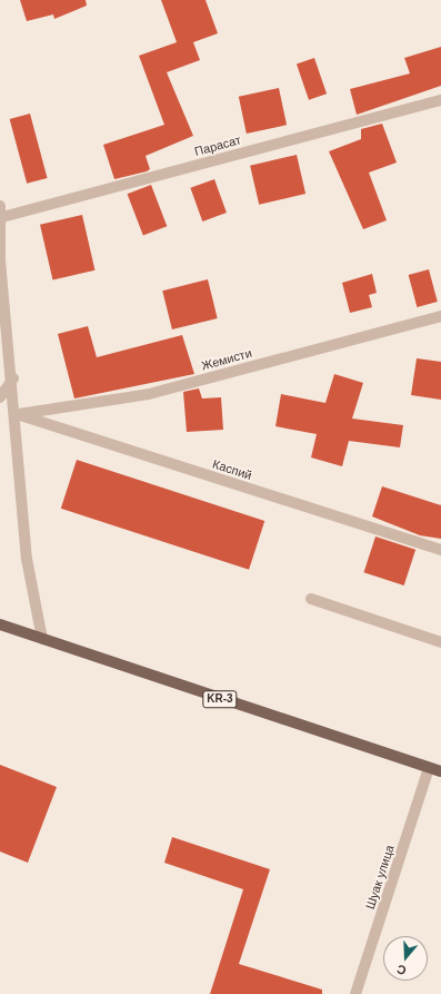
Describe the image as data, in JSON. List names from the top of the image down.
{
  "streets": {
    "main road": ["KR-3"],
    "street": [
      "Парасат",
      "Жемисти",
      "Каспий",
      "Шуак улица"
    ]
  },
  "crossings": [
    ["Жемисти", "Каспий"],
    ["KR-3", "Шуак улица"]
  ],
  "north": "bottom"
}
